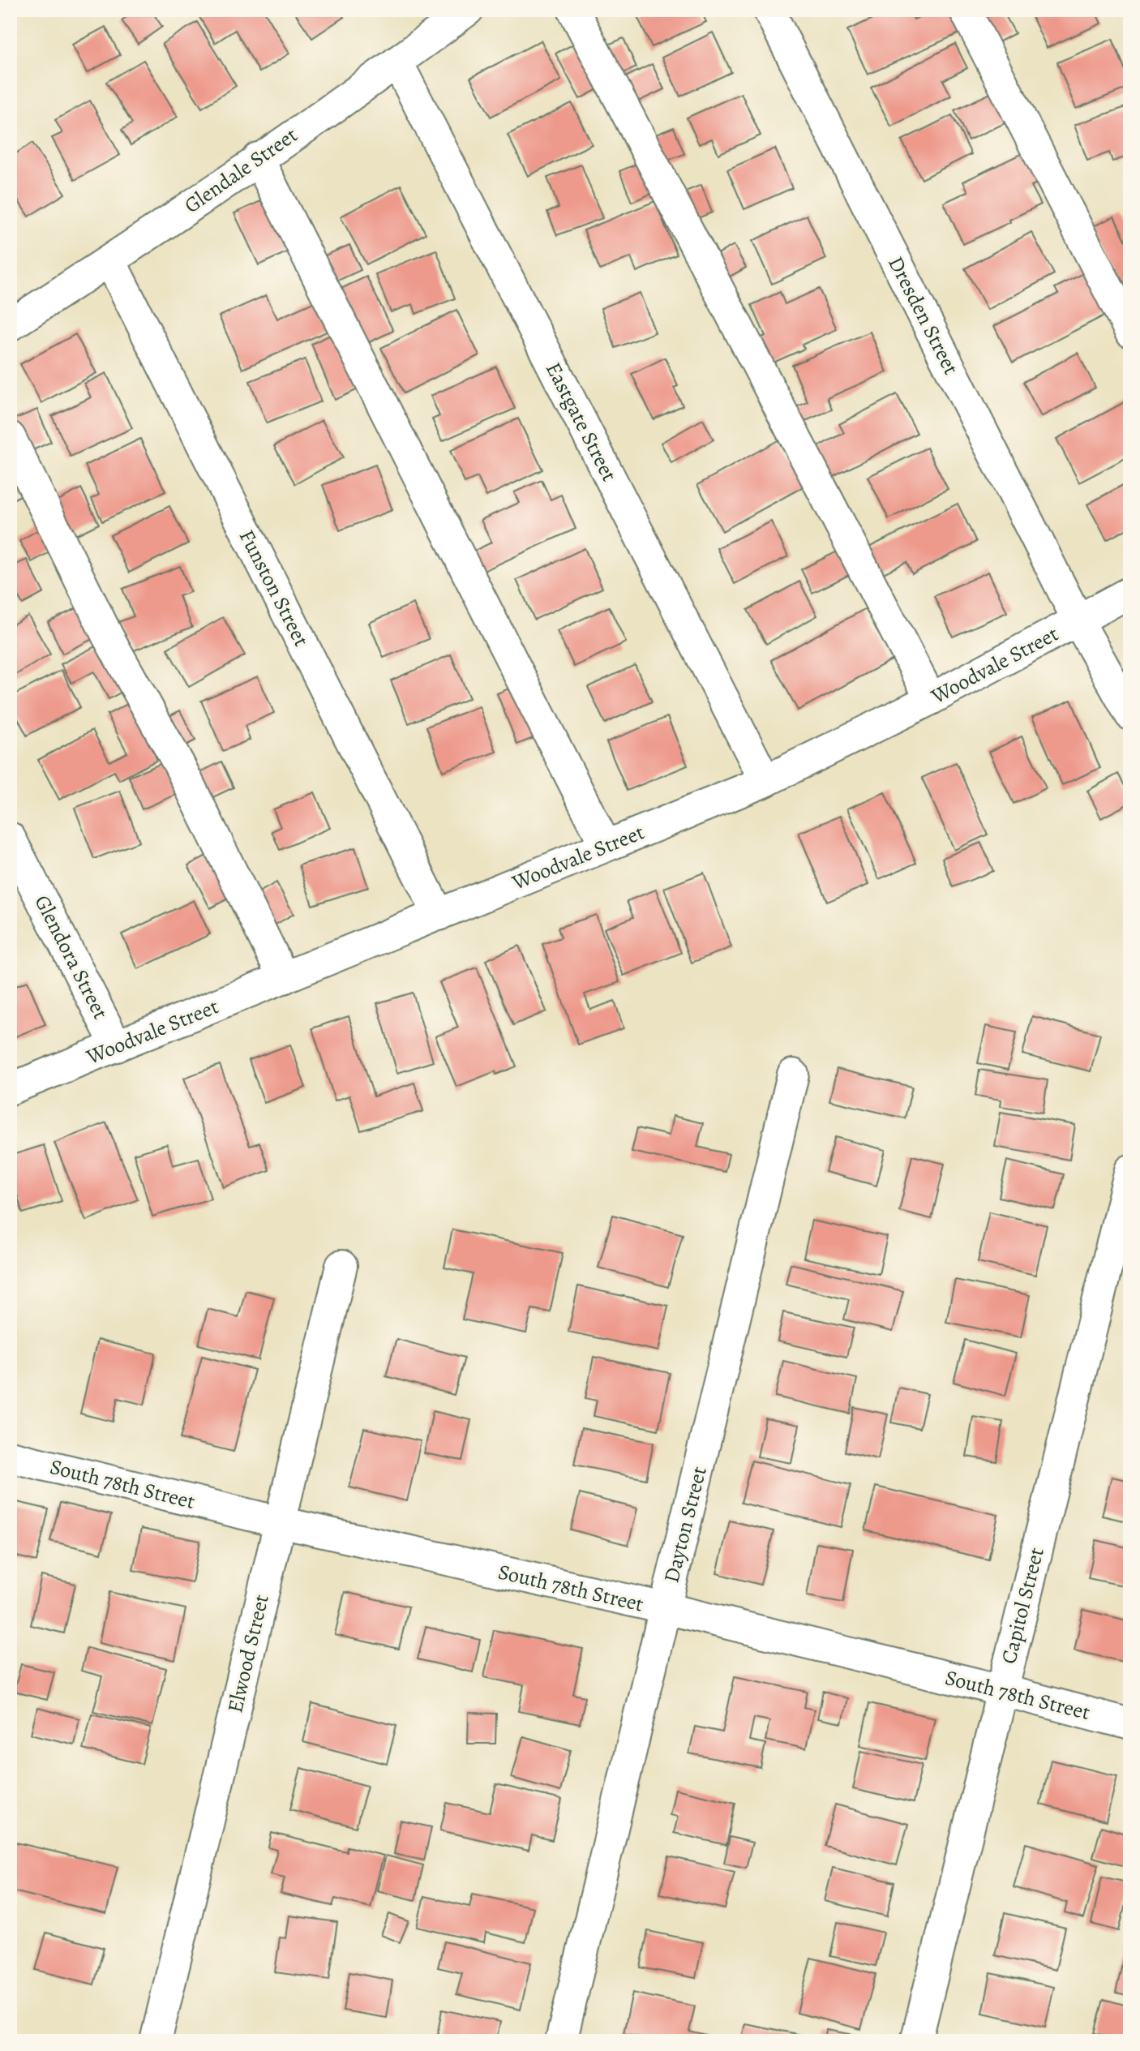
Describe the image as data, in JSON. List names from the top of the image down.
{
  "streets": {
    "street": [
      "Glendale Street",
      "Dresden Street",
      "Eastgate Street",
      "Funston Street",
      "Woodvale Street",
      "Glendora Street",
      "South 78th Street",
      "Dayton Street",
      "Capitol Street",
      "Elwood Street"
    ]
  },
  "crossings": [
    ["Glendale Street", "Eastgate Street"],
    ["Glendale Street", "Funston Street"],
    ["Dresden Street", "Woodvale Street"],
    ["Eastgate Street", "Woodvale Street"],
    ["Funston Street", "Woodvale Street"],
    ["Woodvale Street", "Glendora Street"],
    ["South 78th Street", "Dayton Street"],
    ["South 78th Street", "Capitol Street"],
    ["South 78th Street", "Elwood Street"]
  ]
}
